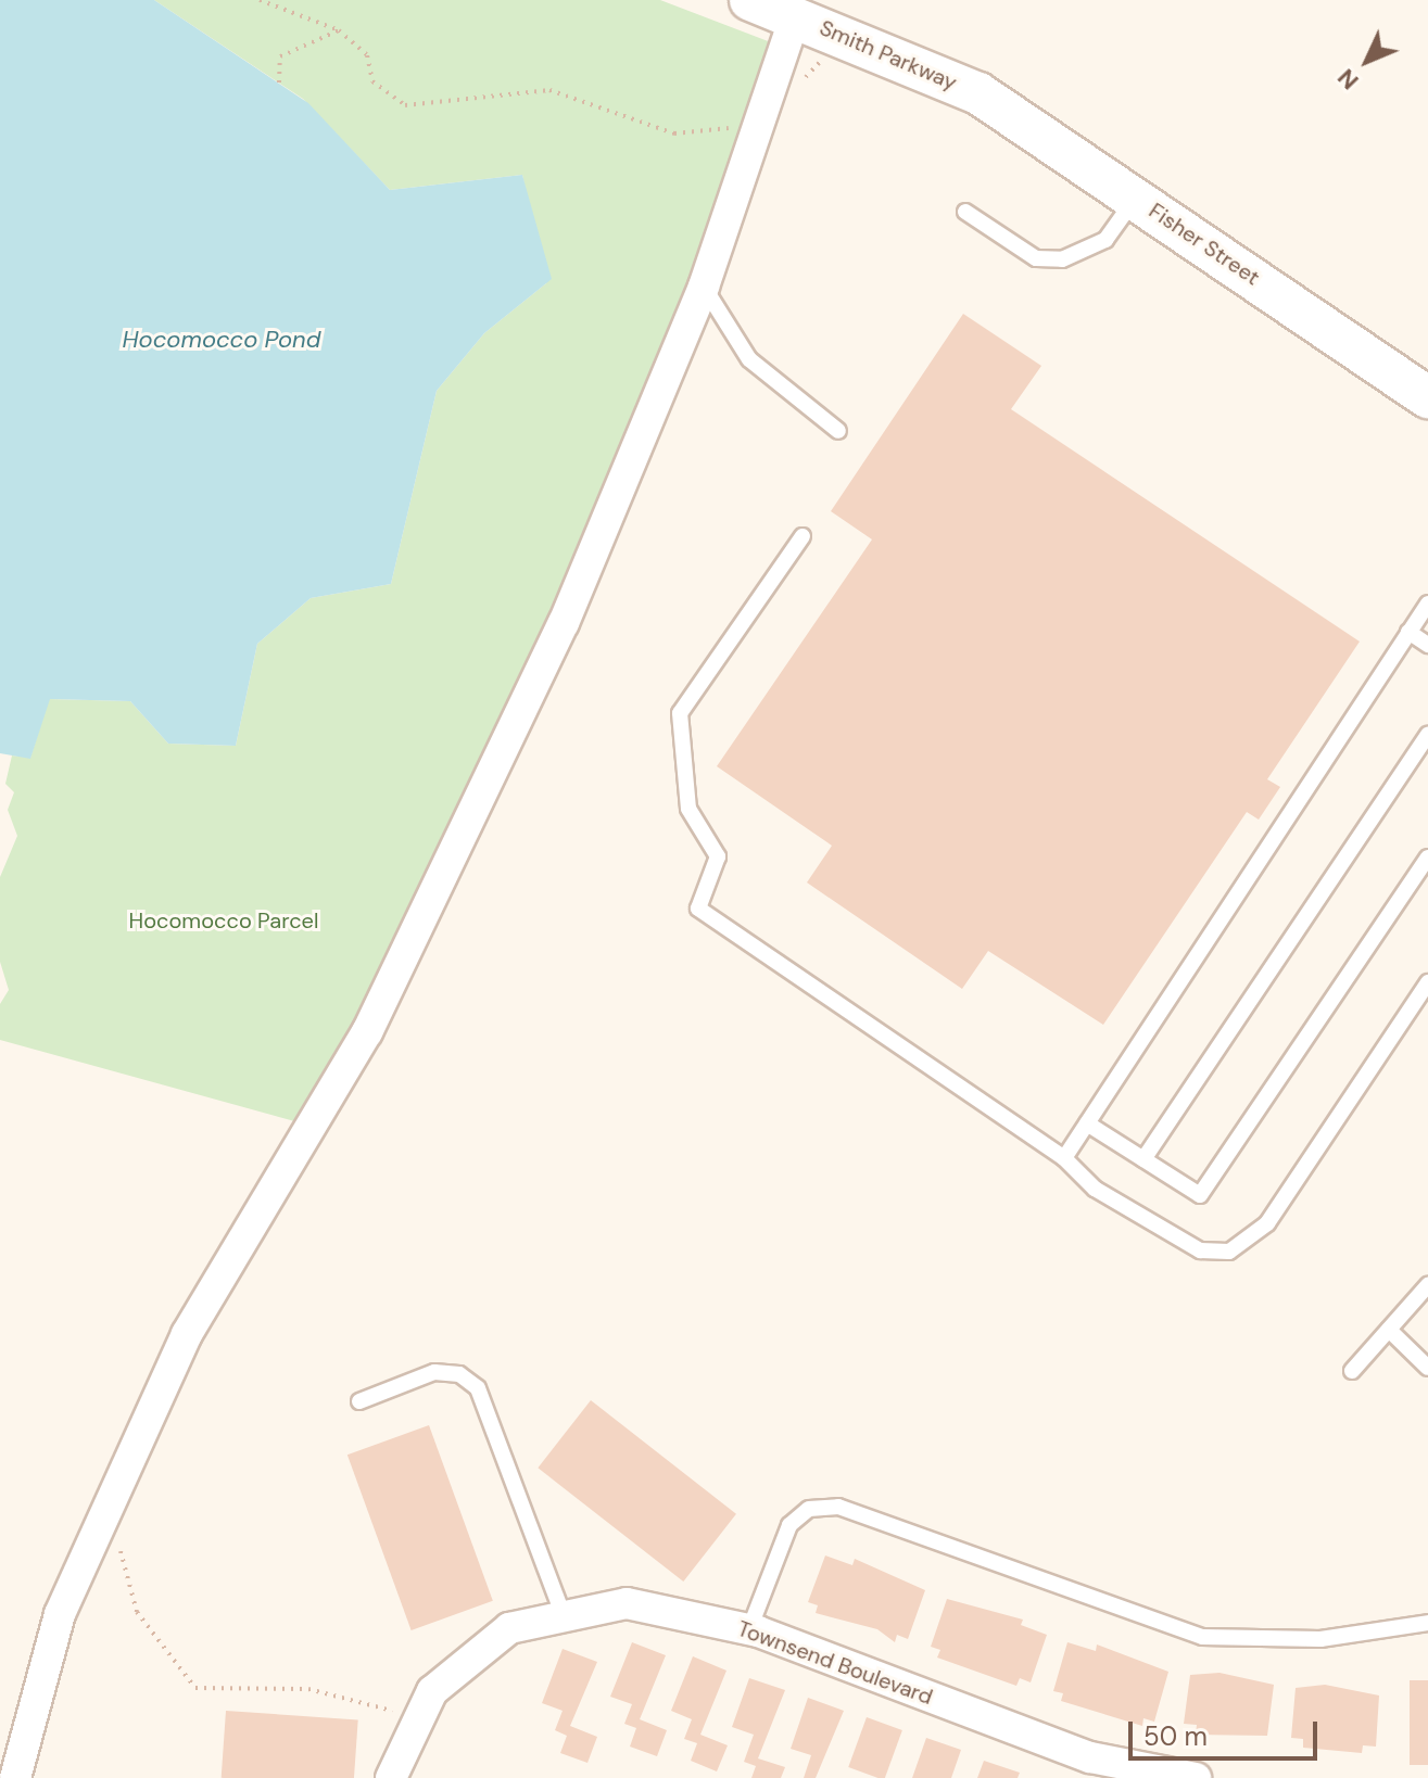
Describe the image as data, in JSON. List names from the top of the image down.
{
  "streets": {
    "street": ["Smith Parkway", "Fisher Street", "Townsend Boulevard"]
  },
  "crossings": [
    ["Smith Parkway", "Fisher Street"]
  ],
  "water": ["Hocomocco Pond"],
  "parks": ["Hocomocco Parcel"],
  "scale_bar": "50 m",
  "north": "bottom left"
}
